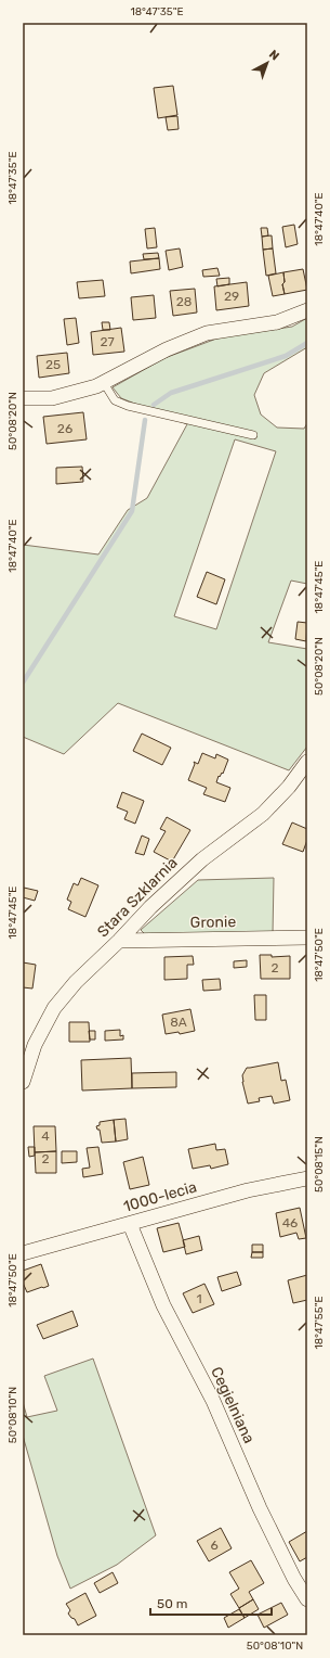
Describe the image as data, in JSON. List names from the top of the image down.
{
  "streets": {
    "street": [
      "Stara Szklarnia",
      "Gronie",
      "1000-lecia",
      "Cegielniana"
    ]
  },
  "crossings": [
    ["Stara Szklarnia", "Gronie"],
    ["1000-lecia", "Cegielniana"]
  ],
  "house_numbers": [
    "29",
    "28",
    "27",
    "25",
    "26",
    "2",
    "8A",
    "4",
    "2",
    "46",
    "1",
    "6"
  ],
  "scale_bar": "50 m",
  "north": "top right",
  "coordinates": [
    "18°47'35\"E",
    "18°47'40\"E",
    "50°08'20\"N",
    "18°47'45\"E",
    "18°47'50\"E",
    "50°08'15\"N",
    "18°47'55\"E",
    "50°08'10\"N"
  ]
}
